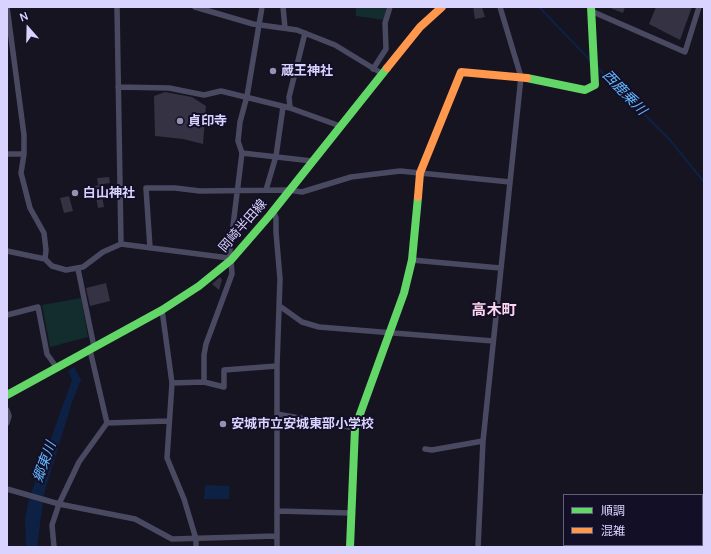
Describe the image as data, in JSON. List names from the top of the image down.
{
  "streets": {
    "street": ["岡崎半田線"]
  },
  "districts": ["高木町"],
  "water": ["西鹿乗川", "郷東川"],
  "places": [
    "蔵王神社",
    "貞印寺",
    "白山神社",
    "安城市立安城東部小学校"
  ],
  "legend": ["順調", "混雑"],
  "north": "top"
}
